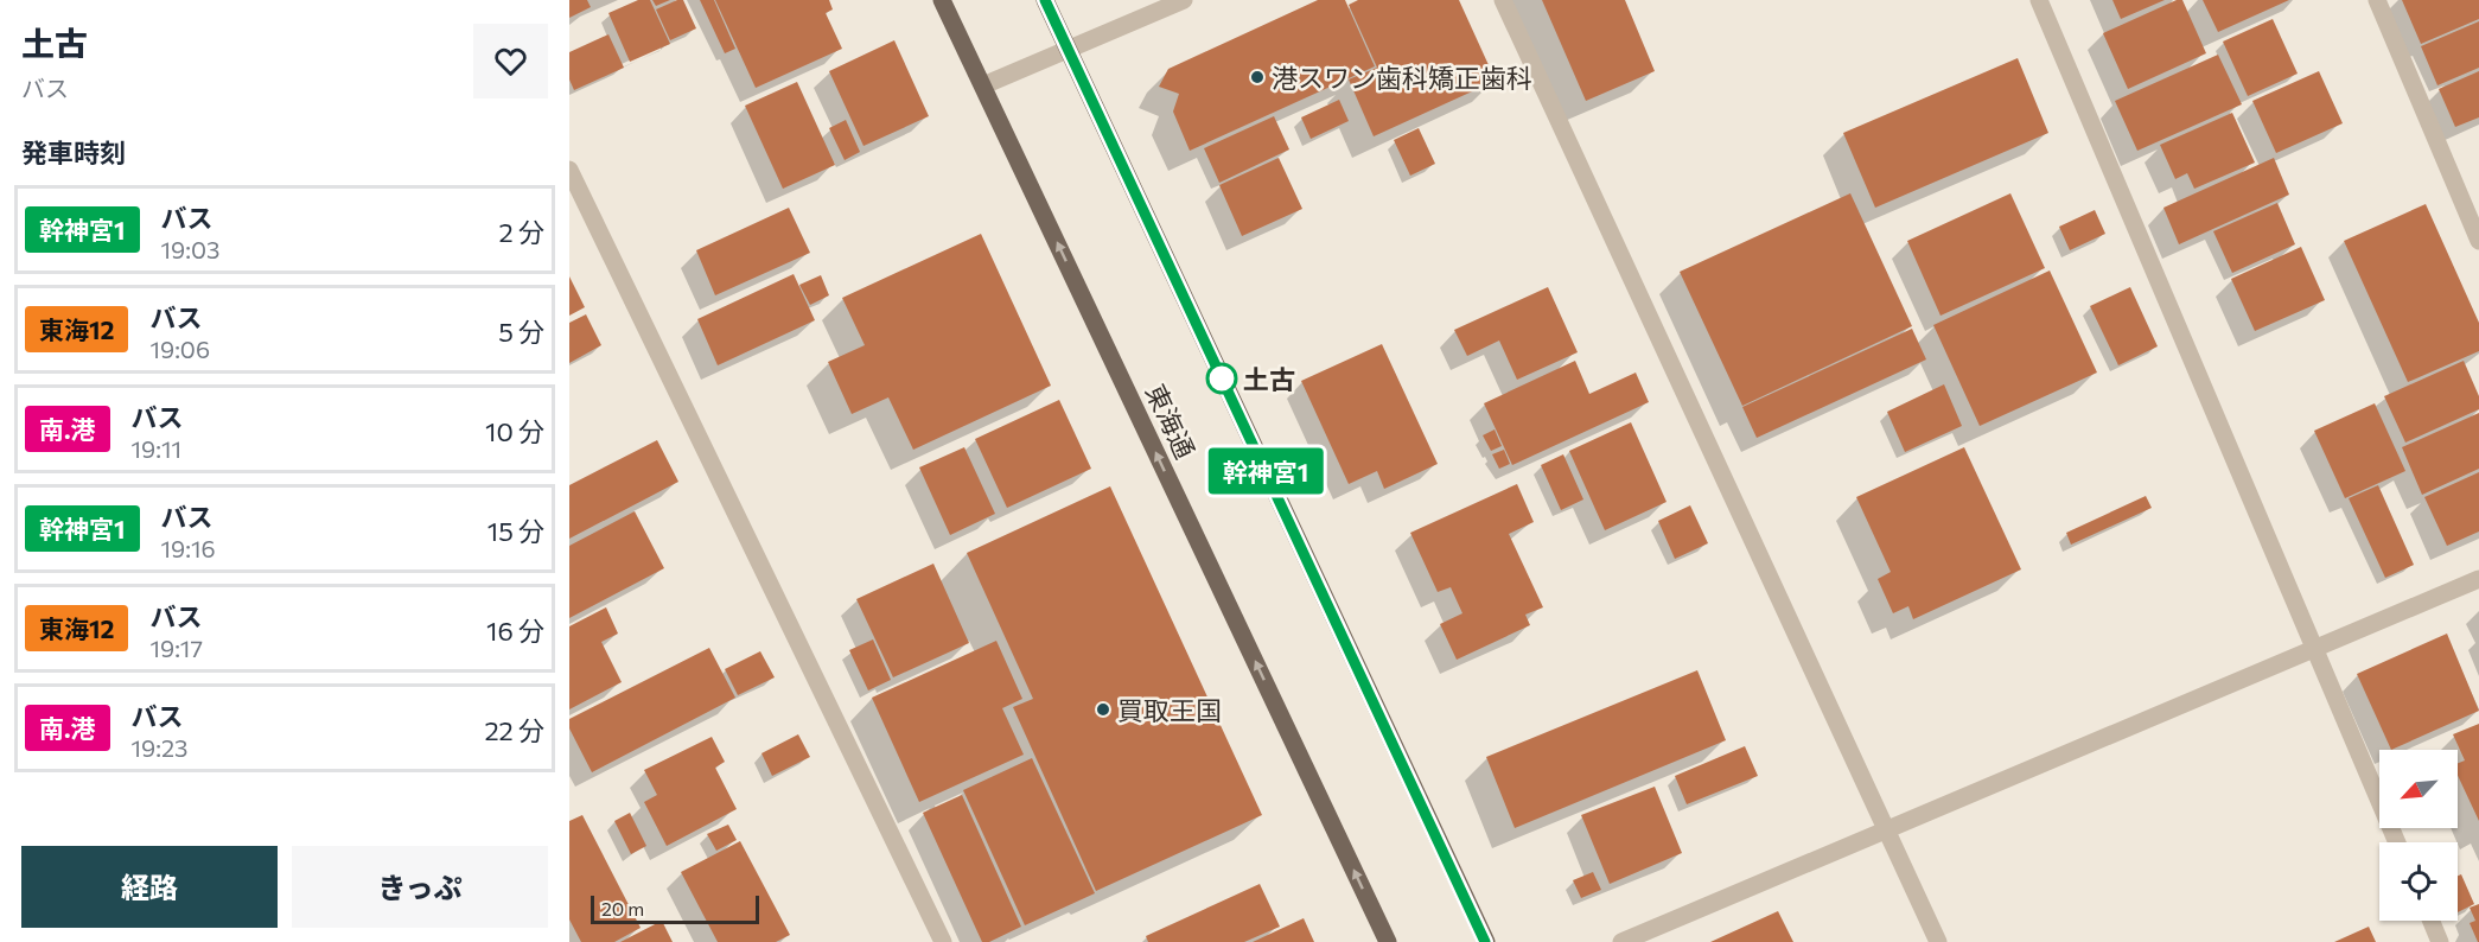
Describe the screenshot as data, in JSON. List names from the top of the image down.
{
  "streets": {
    "main road": ["東海通"]
  },
  "places": ["港スワン歯科矯正歯科", "土古", "買取王国"],
  "lines": ["bus line 幹神宮1"],
  "scale_bar": "20 m",
  "north": "bottom left",
  "page": {
    "heading": [
      ["土古", "バス"],
      "発車時刻"
    ],
    "on_map": "幹神宮1",
    "list": [
      {
        "mark": "幹神宮1",
        "name": "バス",
        "note": "19:03",
        "value": "2 分"
      },
      {
        "mark": "東海12",
        "name": "バス",
        "note": "19:06",
        "value": "5 分"
      },
      {
        "mark": "南.港",
        "name": "バス",
        "note": "19:11",
        "value": "10 分"
      },
      {
        "mark": "幹神宮1",
        "name": "バス",
        "note": "19:16",
        "value": "15 分"
      },
      {
        "mark": "東海12",
        "name": "バス",
        "note": "19:17",
        "value": "16 分"
      },
      {
        "mark": "南.港",
        "name": "バス",
        "note": "19:23",
        "value": "22 分"
      }
    ],
    "buttons": ["経路", "きっぷ"],
    "scale": "20 m"
  }
}
